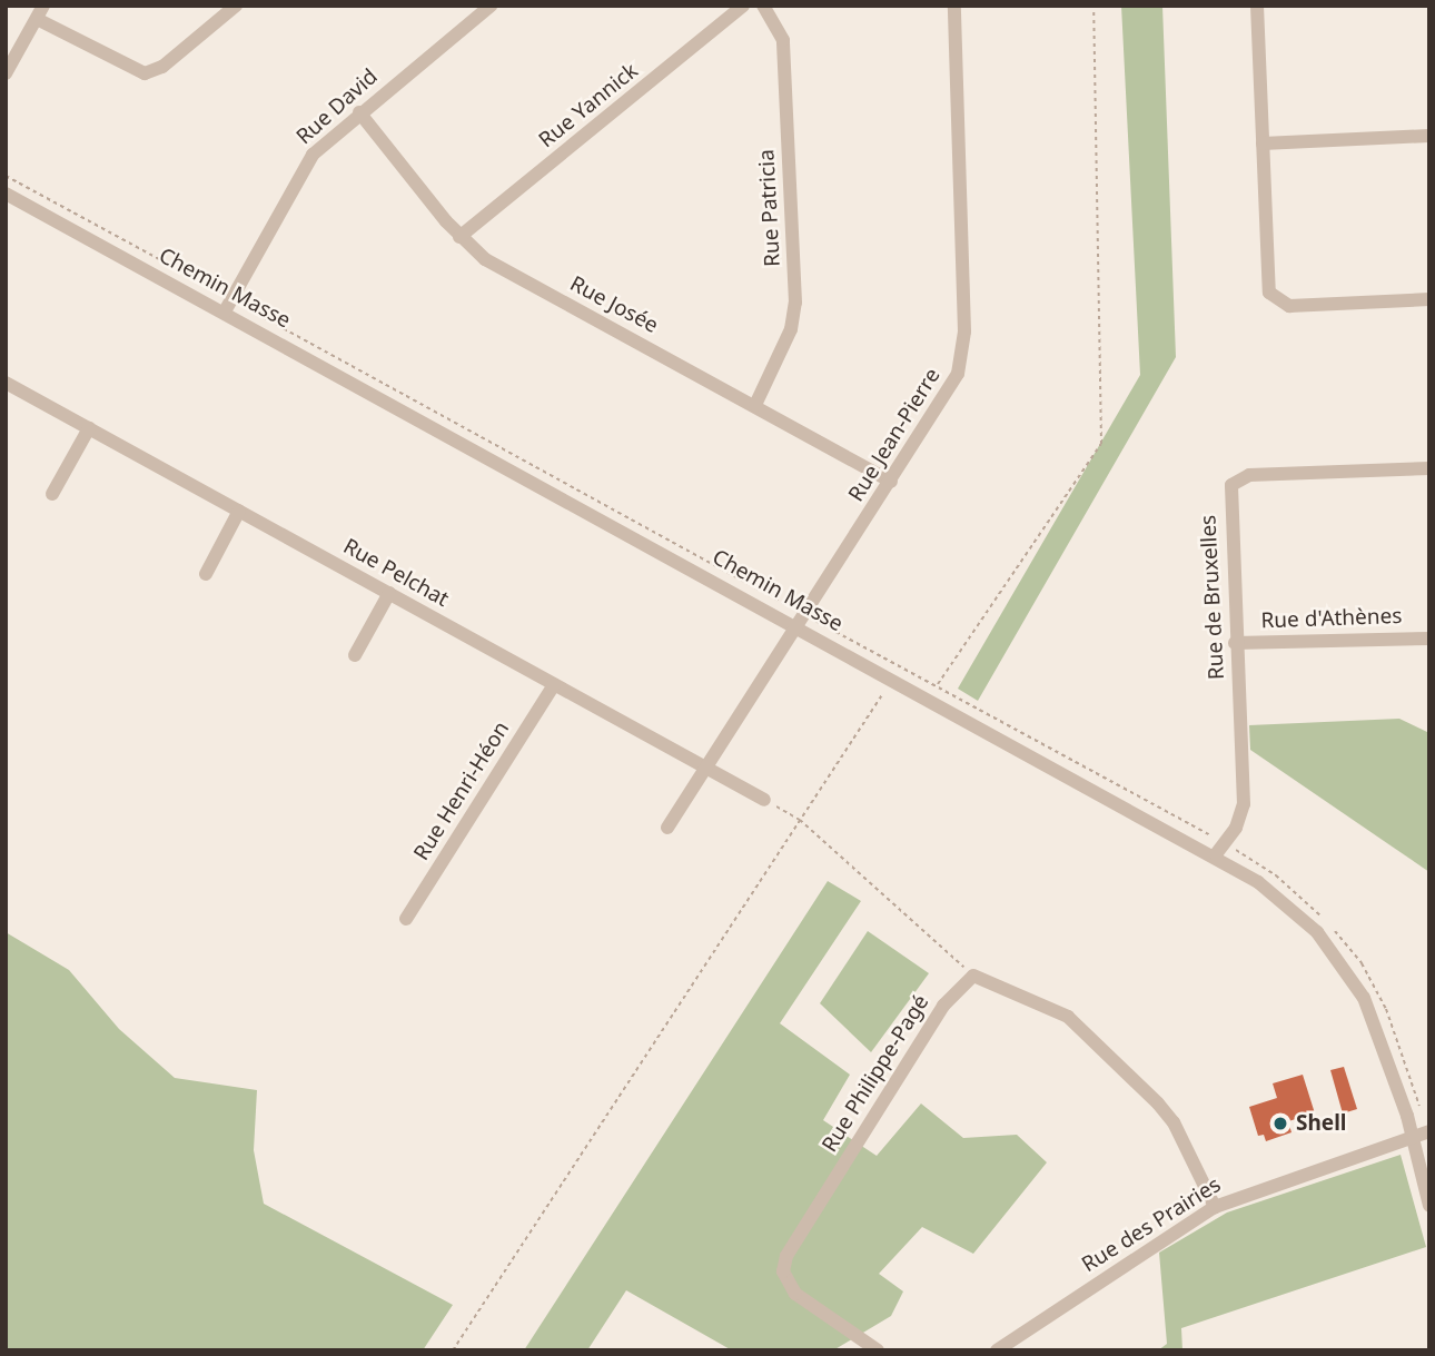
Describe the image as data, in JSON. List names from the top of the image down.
{
  "streets": {
    "street": [
      "Rue Yannick",
      "Rue David",
      "Rue Patricia",
      "Chemin Masse",
      "Rue Josée",
      "Rue Jean-Pierre",
      "Rue Pelchat",
      "Rue de Bruxelles",
      "Rue d'Athènes",
      "Rue Henri-Héon",
      "Rue Philippe-Pagé",
      "Rue des Prairies"
    ]
  },
  "crossings": [
    ["Rue Yannick", "Rue Josée"],
    ["Rue David", "Chemin Masse"],
    ["Rue David", "Rue Josée"],
    ["Rue Patricia", "Rue Josée"],
    ["Chemin Masse", "Rue Jean-Pierre"],
    ["Chemin Masse", "Rue de Bruxelles"],
    ["Chemin Masse", "Rue des Prairies"],
    ["Rue Josée", "Rue Jean-Pierre"],
    ["Rue Jean-Pierre", "Rue Pelchat"],
    ["Rue Pelchat", "Rue Henri-Héon"],
    ["Rue de Bruxelles", "Rue d'Athènes"]
  ],
  "places": ["Shell"]
}
